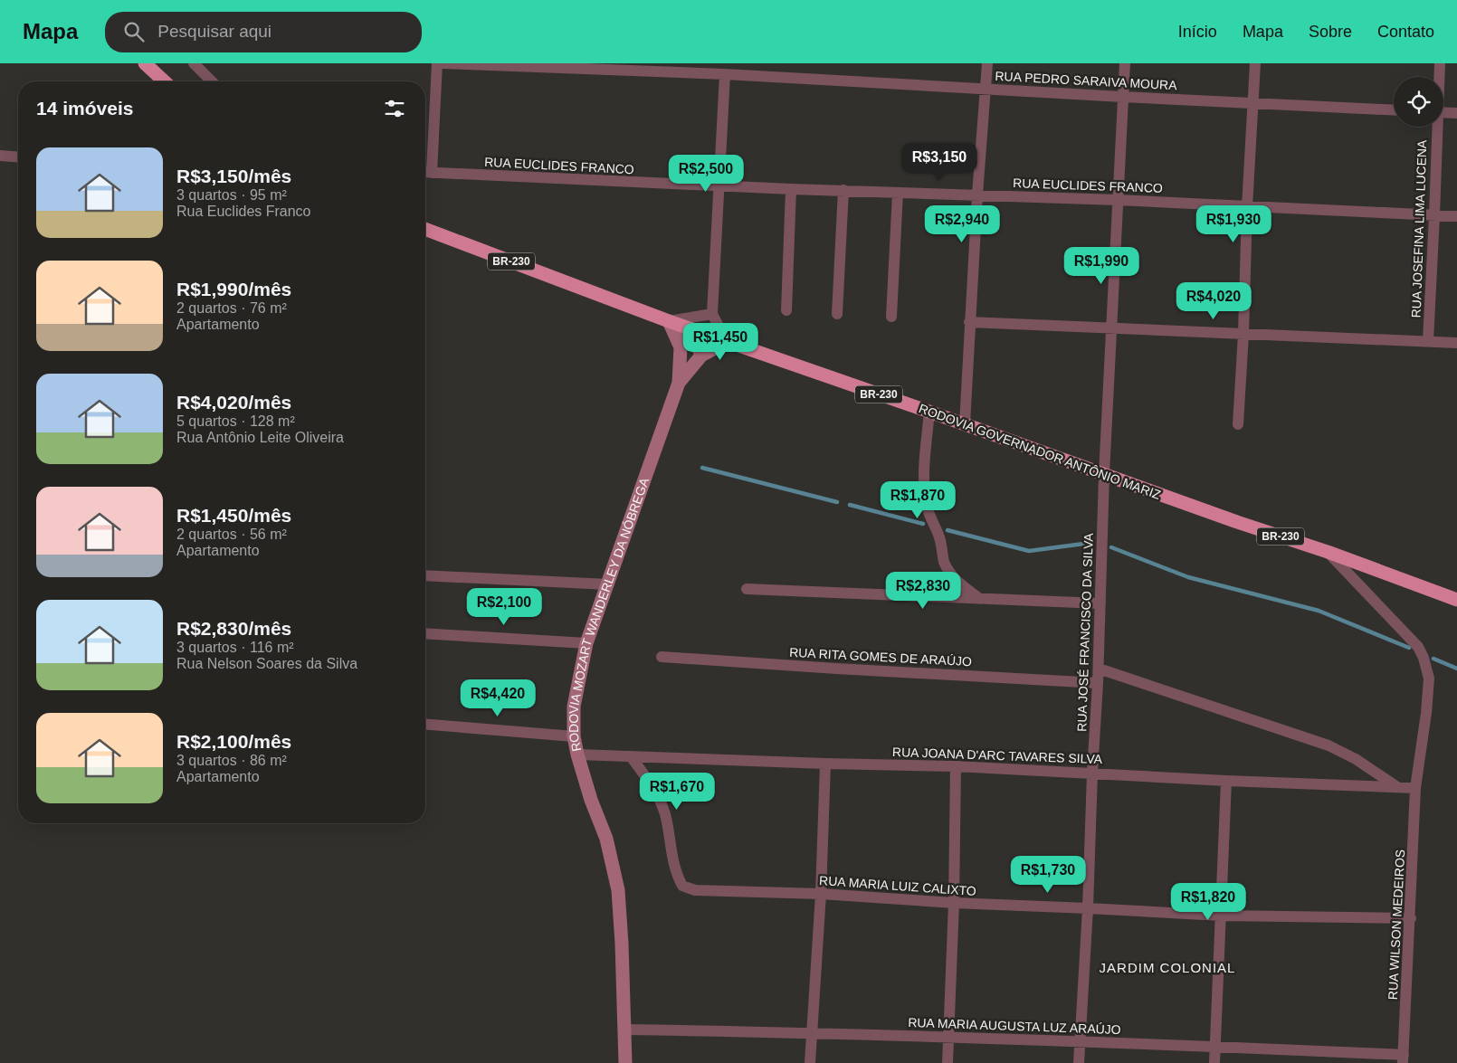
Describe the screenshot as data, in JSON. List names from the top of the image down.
{
  "streets": {
    "highway": ["BR-230", "RODOVIA GOVERNADOR ANTÔNIO MARIZ"],
    "main road": ["RODOVIA MOZART WANDERLEY DA NÓBREGA"],
    "street": [
      "RUA PEDRO SARAIVA MOURA",
      "RUA EUCLIDES FRANCO",
      "RUA JOSEFINA LIMA LUCENA",
      "RUA JOSÉ FRANCISCO DA SILVA",
      "RUA RITA GOMES DE ARAÚJO",
      "RUA JOANA D'ARC TAVARES SILVA",
      "RUA MARIA LUIZ CALIXTO",
      "RUA WILSON MEDEIROS",
      "RUA MARIA AUGUSTA LUZ ARAÚJO"
    ]
  },
  "crossings": [
    ["RUA PEDRO SARAIVA MOURA", "RUA JOSÉ FRANCISCO DA SILVA"],
    ["RUA EUCLIDES FRANCO", "RUA JOSEFINA LIMA LUCENA"],
    ["RUA EUCLIDES FRANCO", "RUA JOSÉ FRANCISCO DA SILVA"],
    ["RODOVIA GOVERNADOR ANTÔNIO MARIZ", "RODOVIA MOZART WANDERLEY DA NÓBREGA"],
    ["RODOVIA GOVERNADOR ANTÔNIO MARIZ", "RUA JOSÉ FRANCISCO DA SILVA"],
    ["RODOVIA GOVERNADOR ANTÔNIO MARIZ", "RUA WILSON MEDEIROS"],
    ["RODOVIA MOZART WANDERLEY DA NÓBREGA", "RUA JOANA D'ARC TAVARES SILVA"],
    ["RODOVIA MOZART WANDERLEY DA NÓBREGA", "RUA MARIA AUGUSTA LUZ ARAÚJO"],
    ["RUA JOSÉ FRANCISCO DA SILVA", "RUA RITA GOMES DE ARAÚJO"],
    ["RUA JOSÉ FRANCISCO DA SILVA", "RUA JOANA D'ARC TAVARES SILVA"],
    ["RUA JOSÉ FRANCISCO DA SILVA", "RUA MARIA LUIZ CALIXTO"],
    ["RUA JOSÉ FRANCISCO DA SILVA", "RUA MARIA AUGUSTA LUZ ARAÚJO"],
    ["RUA JOANA D'ARC TAVARES SILVA", "RUA MARIA LUIZ CALIXTO"],
    ["RUA JOANA D'ARC TAVARES SILVA", "RUA WILSON MEDEIROS"],
    ["RUA MARIA LUIZ CALIXTO", "RUA WILSON MEDEIROS"],
    ["RUA WILSON MEDEIROS", "RUA MARIA AUGUSTA LUZ ARAÚJO"]
  ],
  "districts": ["JARDIM COLONIAL"],
  "page": {
    "header": "Mapa",
    "search": "Pesquisar aqui",
    "nav": [
      "Início",
      "Mapa",
      "Sobre",
      "Contato"
    ],
    "heading": "14 imóveis",
    "list": [
      {
        "name": "R$3,150/mês",
        "note": "3 quartos · 95 m² · Rua Euclides Franco"
      },
      {
        "name": "R$1,990/mês",
        "note": "2 quartos · 76 m² · Apartamento"
      },
      {
        "name": "R$4,020/mês",
        "note": "5 quartos · 128 m² · Rua Antônio Leite Oliveira"
      },
      {
        "name": "R$1,450/mês",
        "note": "2 quartos · 56 m² · Apartamento"
      },
      {
        "name": "R$2,830/mês",
        "note": "3 quartos · 116 m² · Rua Nelson Soares da Silva"
      },
      {
        "name": "R$2,100/mês",
        "note": "3 quartos · 86 m² · Apartamento"
      }
    ],
    "price": [
      "R$3,150",
      "R$2,500",
      "R$2,940",
      "R$1,930",
      "R$1,990",
      "R$4,020",
      "R$1,450",
      "R$1,870",
      "R$2,830",
      "R$2,100",
      "R$4,420",
      "R$1,670",
      "R$1,730",
      "R$1,820"
    ]
  }
}
